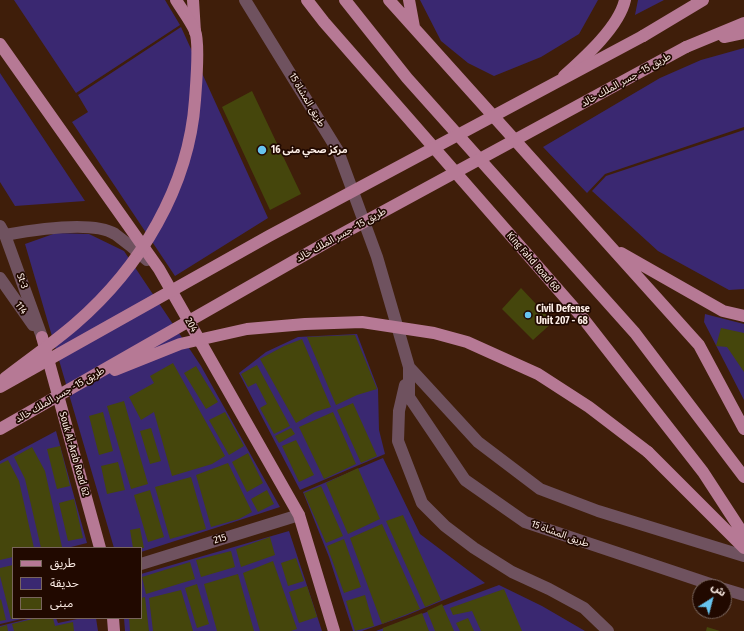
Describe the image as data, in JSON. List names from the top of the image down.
{
  "streets": {
    "main road": [
      "طريق 15- جسر الملك خالد",
      "King Fahd Road 68",
      "204",
      "Souk Al-Arab Road 62"
    ],
    "street": [
      "طريق المشاة 15",
      "St-3",
      "114",
      "215"
    ]
  },
  "crossings": [
    ["St-3", "114"],
    ["St-3", "Souk Al-Arab Road 62"],
    ["114", "Souk Al-Arab Road 62"],
    ["204", "215"]
  ],
  "places": ["مركز صحي منى 16", "Civil Defense Unit 207 - 68"],
  "legend": ["طريق", "حديقة", "مبنى"],
  "north": "top right"
}
